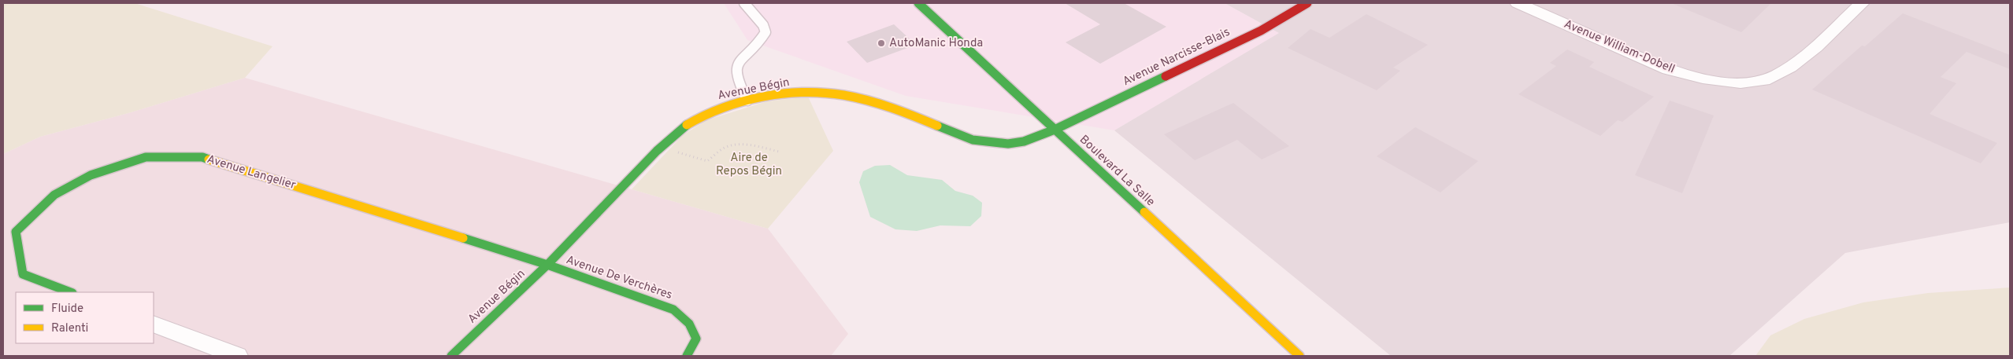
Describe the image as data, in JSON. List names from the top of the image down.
{
  "streets": {
    "street": [
      "Avenue William-Dobell",
      "Avenue Narcisse-Blais",
      "Avenue Bégin",
      "Boulevard La Salle",
      "Avenue Langelier",
      "Avenue De Verchères"
    ]
  },
  "crossings": [
    ["Avenue Narcisse-Blais", "Avenue Bégin"],
    ["Avenue Narcisse-Blais", "Boulevard La Salle"],
    ["Avenue Bégin", "Boulevard La Salle"],
    ["Avenue Bégin", "Avenue Langelier"],
    ["Avenue Bégin", "Avenue De Verchères"],
    ["Avenue Langelier", "Avenue De Verchères"]
  ],
  "parks": ["Aire de Repos Bégin"],
  "places": ["AutoManic Honda"],
  "legend": ["Fluide", "Ralenti"]
}
